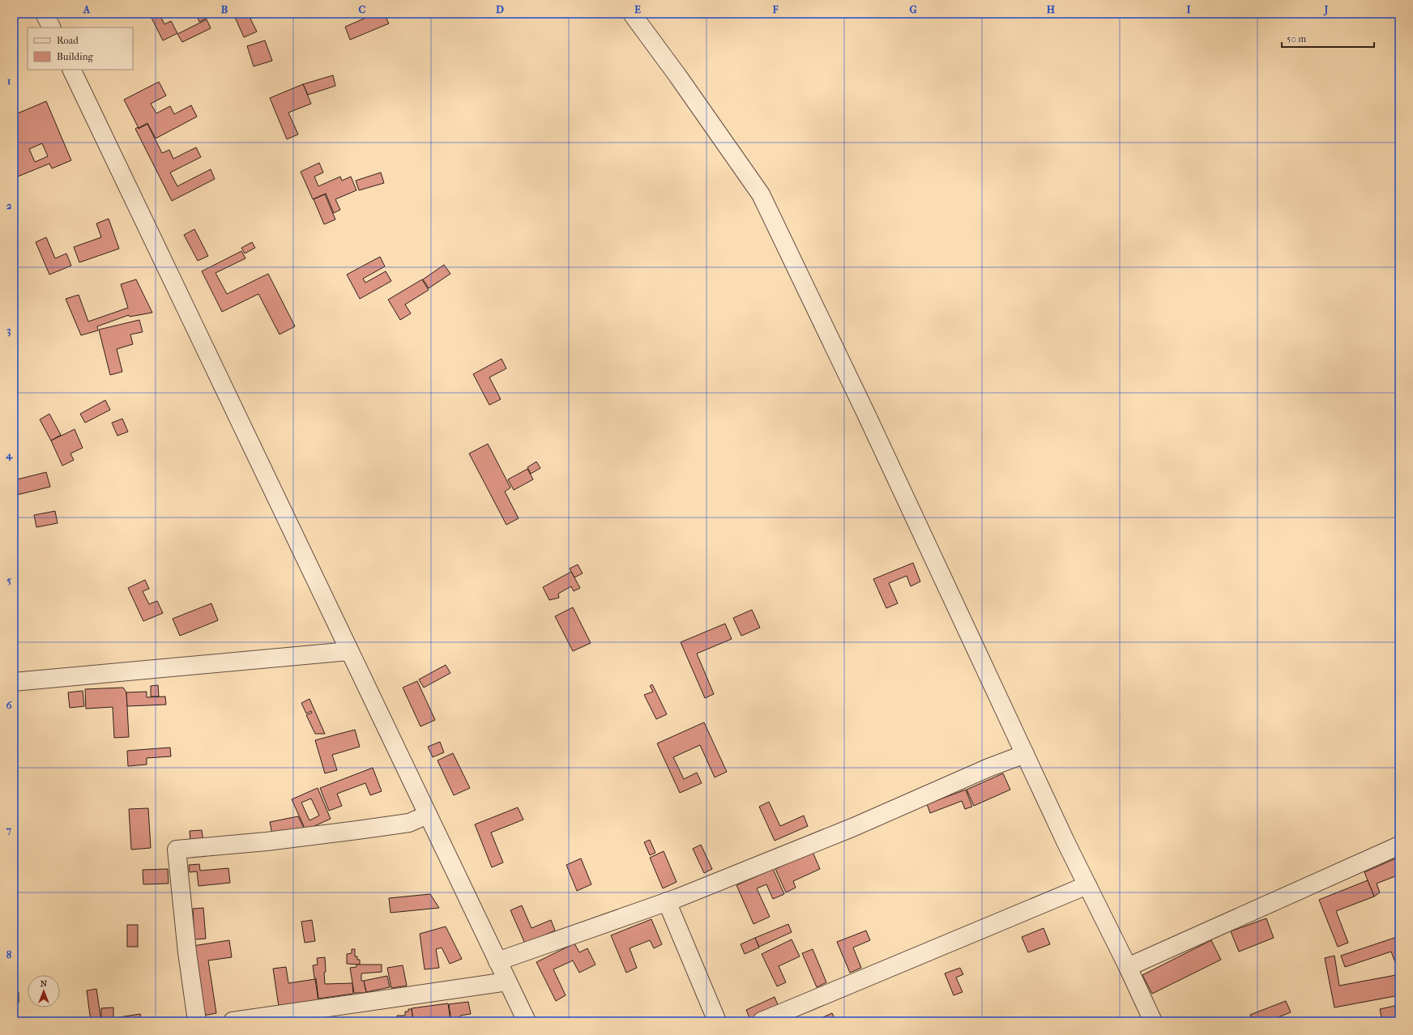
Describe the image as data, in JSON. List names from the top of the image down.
{
  "legend": ["Road", "Building"],
  "scale_bar": "50 m",
  "north": "top",
  "grid": {
    "columns": [
      "A",
      "B",
      "C",
      "D",
      "E",
      "F",
      "G",
      "H",
      "I",
      "J"
    ],
    "rows": [
      "1",
      "2",
      "3",
      "4",
      "5",
      "6",
      "7",
      "8"
    ]
  }
}
